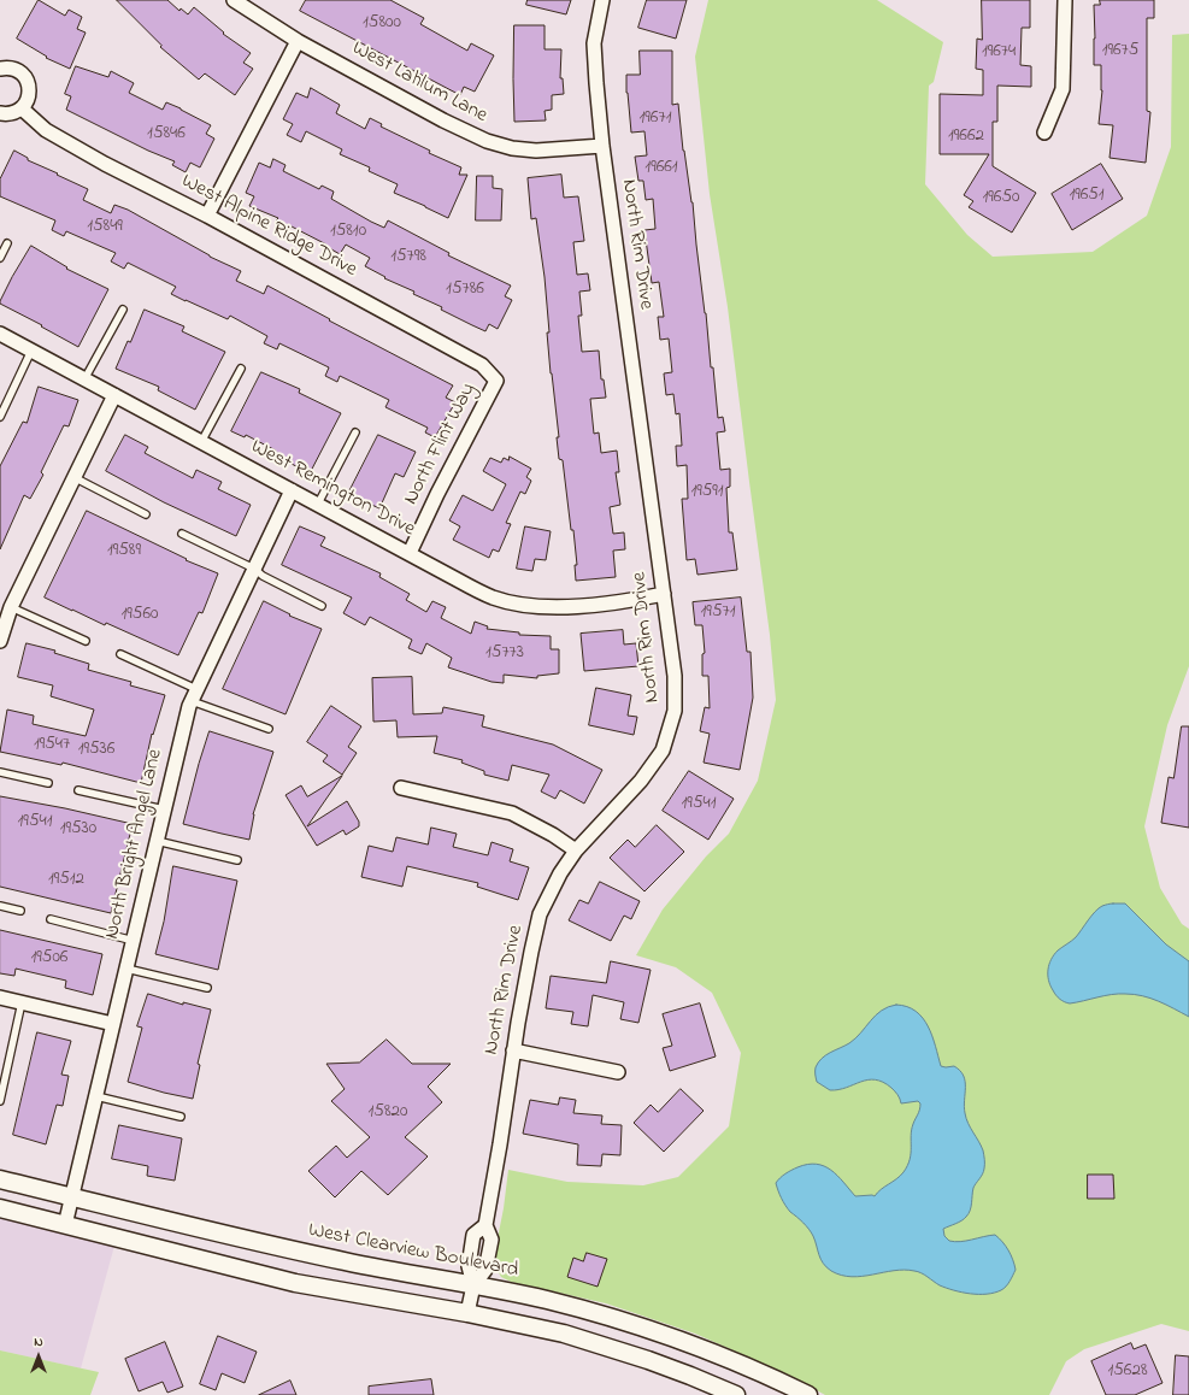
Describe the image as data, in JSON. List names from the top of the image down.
{
  "streets": {
    "street": [
      "West Lahlum Lane",
      "West Alpine Ridge Drive",
      "North Rim Drive",
      "North Flint Way",
      "West Remington Drive",
      "North Bright Angel Lane",
      "West Clearview Boulevard"
    ]
  },
  "crossings": [
    ["West Lahlum Lane", "North Rim Drive"],
    ["West Alpine Ridge Drive", "North Flint Way"],
    ["North Rim Drive", "West Remington Drive"],
    ["North Rim Drive", "West Clearview Boulevard"],
    ["North Flint Way", "West Remington Drive"],
    ["West Remington Drive", "North Bright Angel Lane"],
    ["North Bright Angel Lane", "West Clearview Boulevard"]
  ],
  "house_numbers": [
    "15800",
    "19675",
    "19674",
    "19671",
    "15846",
    "19662",
    "19661",
    "19651",
    "19650",
    "15849",
    "15810",
    "15798",
    "15786",
    "19591",
    "19589",
    "19571",
    "19560",
    "15773",
    "19547",
    "19536",
    "19541",
    "19541",
    "19530",
    "19512",
    "19506",
    "15820",
    "15628"
  ],
  "north": "top"
}
